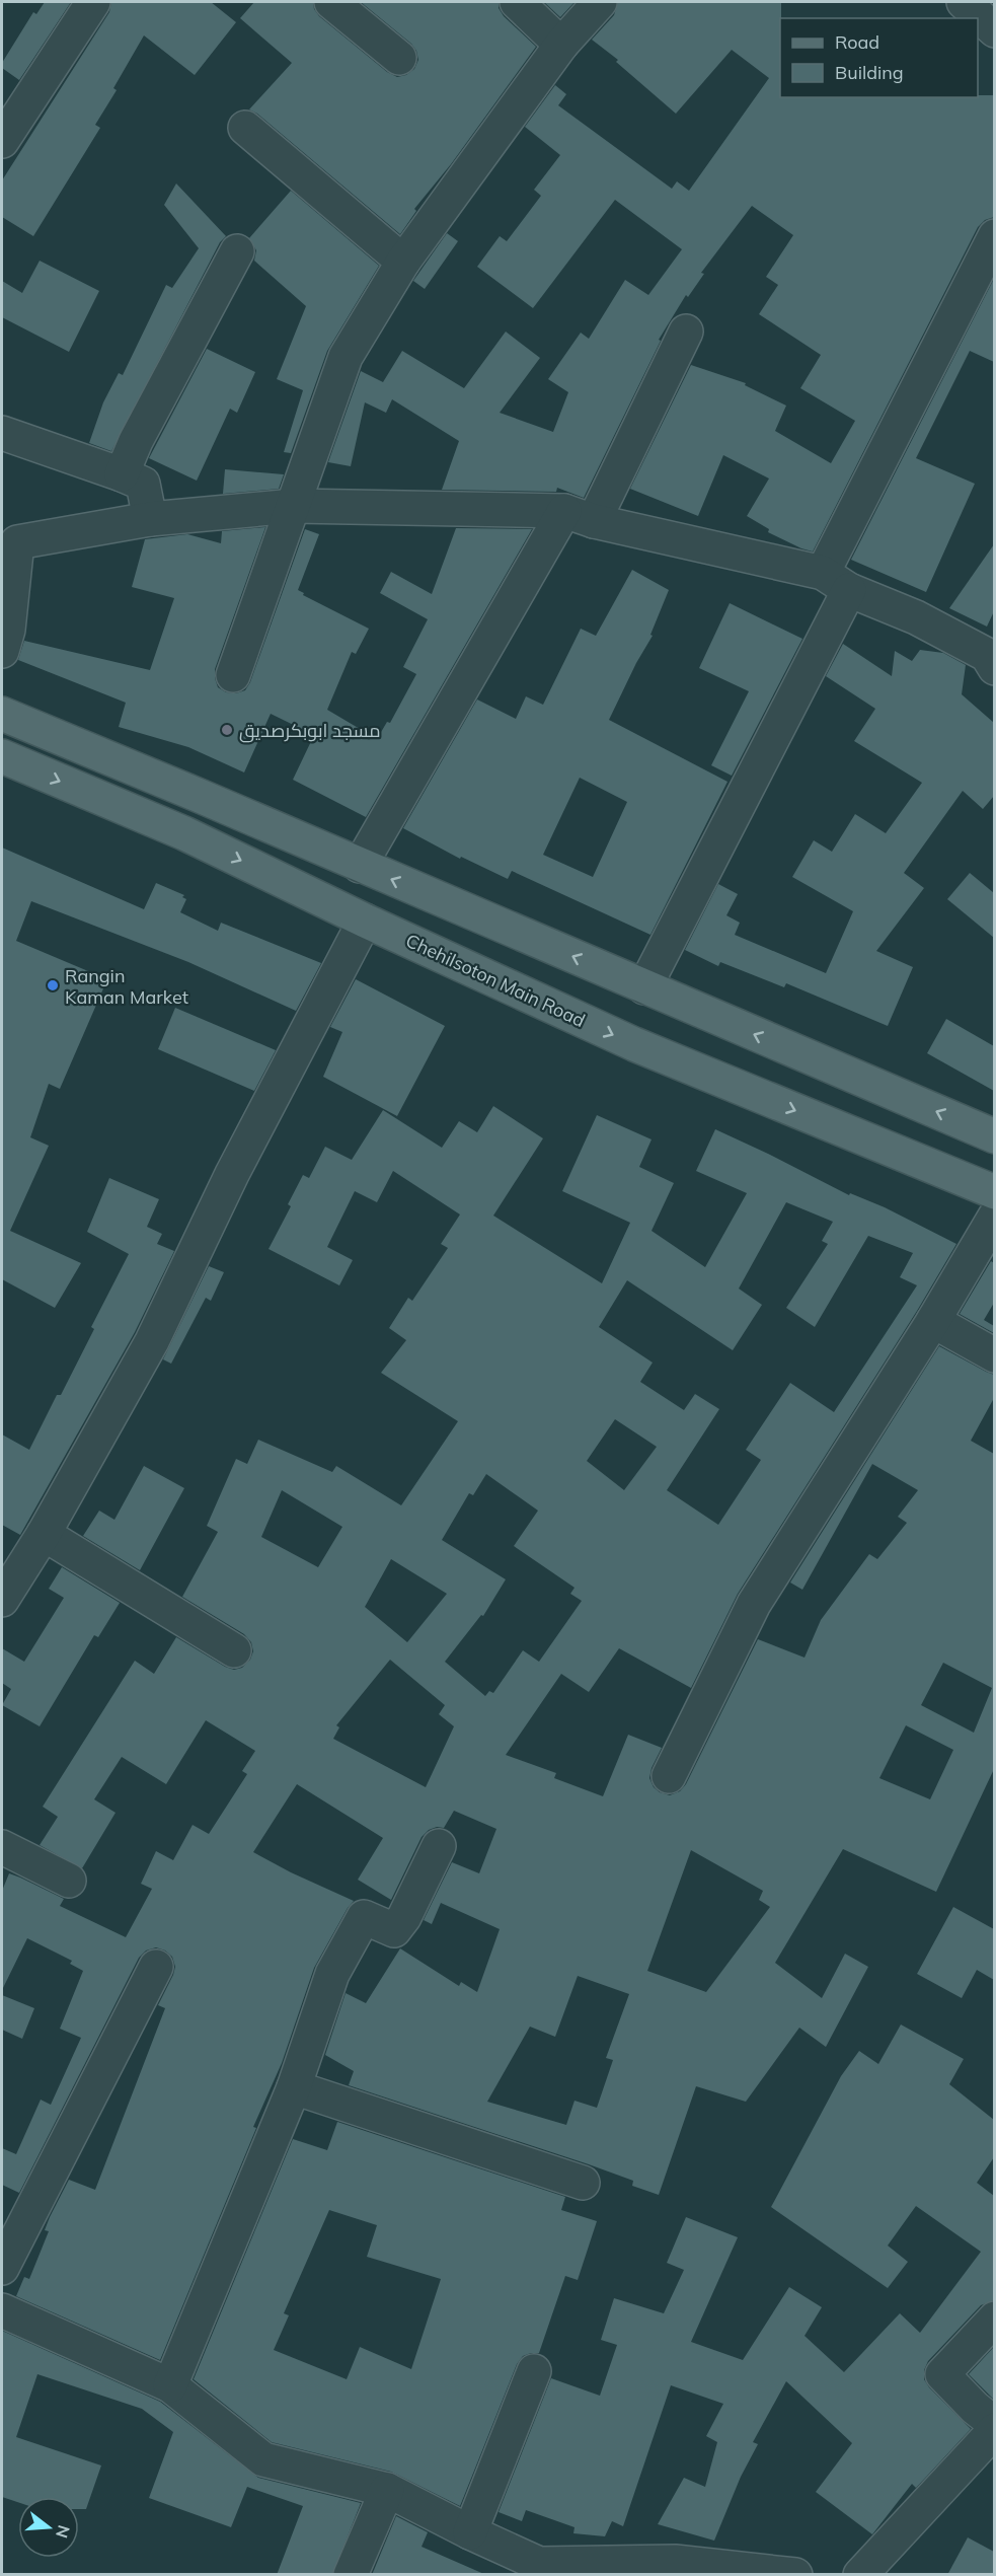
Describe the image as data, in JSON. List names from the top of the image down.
{
  "streets": {
    "main road": ["Chehilsoton Main Road"]
  },
  "places": ["مسجد ابوبکرصدیق", "Rangin Kaman Market"],
  "legend": ["Road", "Building"],
  "north": "right"
}
